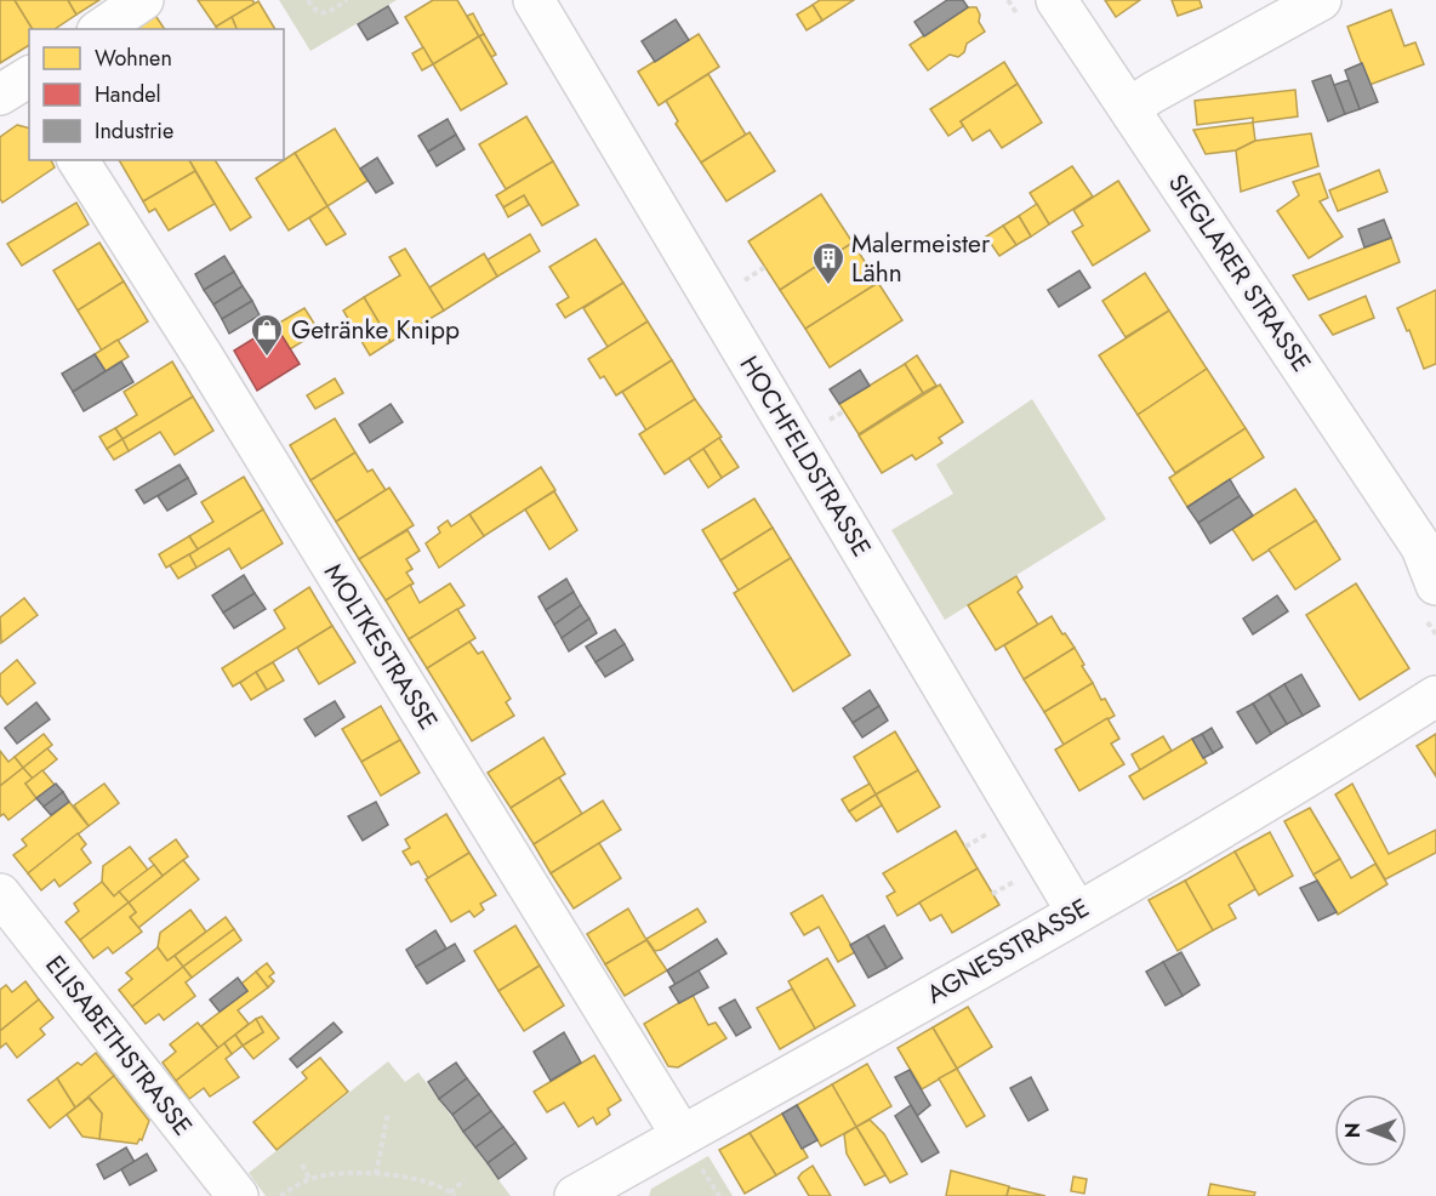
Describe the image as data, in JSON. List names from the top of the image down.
{
  "streets": {
    "street": [
      "SIEGLARER STRASSE",
      "HOCHFELDSTRASSE",
      "MOLTKESTRASSE",
      "AGNESSTRASSE",
      "ELISABETHSTRASSE"
    ]
  },
  "crossings": [
    ["HOCHFELDSTRASSE", "AGNESSTRASSE"],
    ["MOLTKESTRASSE", "AGNESSTRASSE"]
  ],
  "places": {
    "building": ["Malermeister Lähn"],
    "shop": ["Getränke Knipp"]
  },
  "legend": ["Wohnen", "Handel", "Industrie"],
  "north": "left"
}
